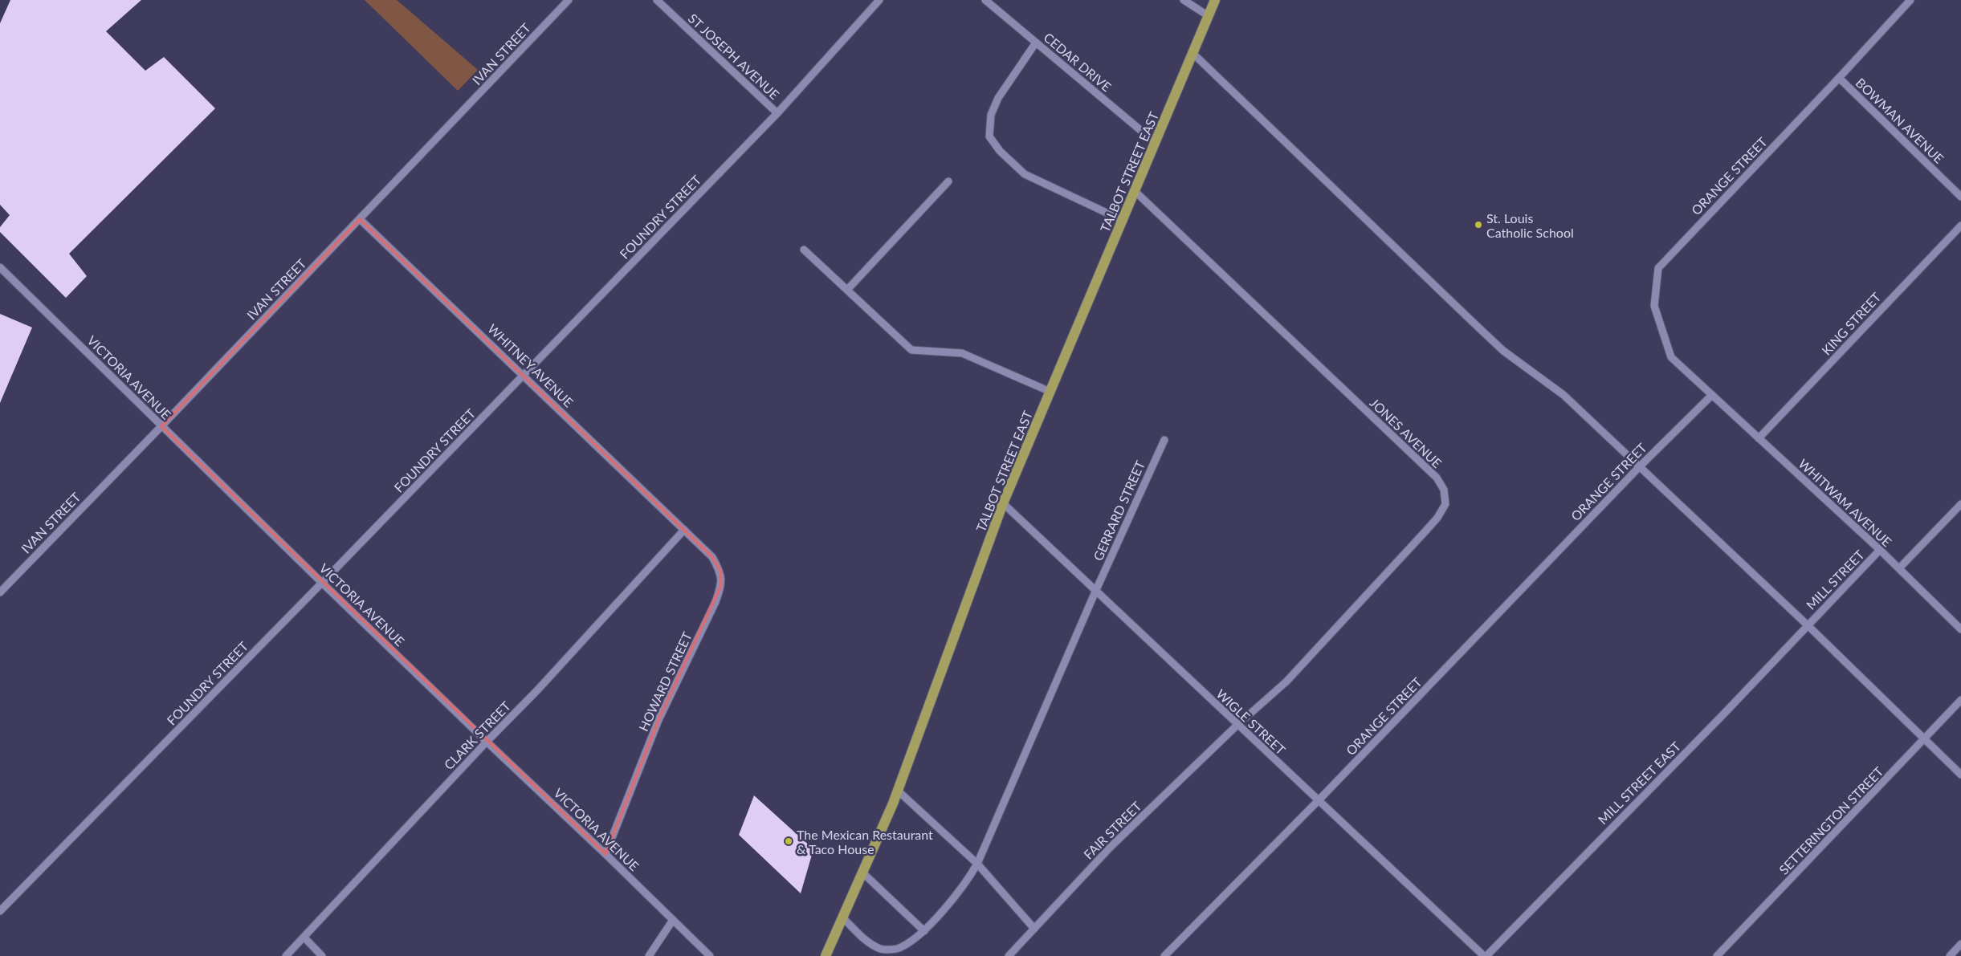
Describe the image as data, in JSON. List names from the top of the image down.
{
  "streets": {
    "main road": ["TALBOT STREET EAST"],
    "street": [
      "IVAN STREET",
      "ST JOSEPH AVENUE",
      "CEDAR DRIVE",
      "BOWMAN AVENUE",
      "ORANGE STREET",
      "FOUNDRY STREET",
      "KING STREET",
      "WHITNEY AVENUE",
      "VICTORIA AVENUE",
      "JONES AVENUE",
      "WHITWAM AVENUE",
      "GERRARD STREET",
      "MILL STREET",
      "HOWARD STREET",
      "WIGLE STREET",
      "CLARK STREET",
      "MILL STREET EAST",
      "SETTERINGTON STREET",
      "FAIR STREET"
    ]
  },
  "crossings": [
    ["IVAN STREET", "WHITNEY AVENUE"],
    ["IVAN STREET", "VICTORIA AVENUE"],
    ["ST JOSEPH AVENUE", "FOUNDRY STREET"],
    ["CEDAR DRIVE", "TALBOT STREET EAST"],
    ["BOWMAN AVENUE", "ORANGE STREET"],
    ["TALBOT STREET EAST", "JONES AVENUE"],
    ["TALBOT STREET EAST", "GERRARD STREET"],
    ["TALBOT STREET EAST", "WIGLE STREET"],
    ["ORANGE STREET", "WHITWAM AVENUE"],
    ["ORANGE STREET", "WIGLE STREET"],
    ["FOUNDRY STREET", "WHITNEY AVENUE"],
    ["FOUNDRY STREET", "VICTORIA AVENUE"],
    ["KING STREET", "WHITWAM AVENUE"],
    ["WHITNEY AVENUE", "HOWARD STREET"],
    ["WHITNEY AVENUE", "CLARK STREET"],
    ["VICTORIA AVENUE", "HOWARD STREET"],
    ["VICTORIA AVENUE", "CLARK STREET"],
    ["JONES AVENUE", "WIGLE STREET"],
    ["JONES AVENUE", "FAIR STREET"],
    ["WHITWAM AVENUE", "MILL STREET"],
    ["GERRARD STREET", "WIGLE STREET"],
    ["MILL STREET", "MILL STREET EAST"],
    ["HOWARD STREET", "CLARK STREET"],
    ["WIGLE STREET", "MILL STREET EAST"],
    ["WIGLE STREET", "FAIR STREET"]
  ],
  "places": ["St. Louis Catholic School", "The Mexican Restaurant & Taco House"]
}
